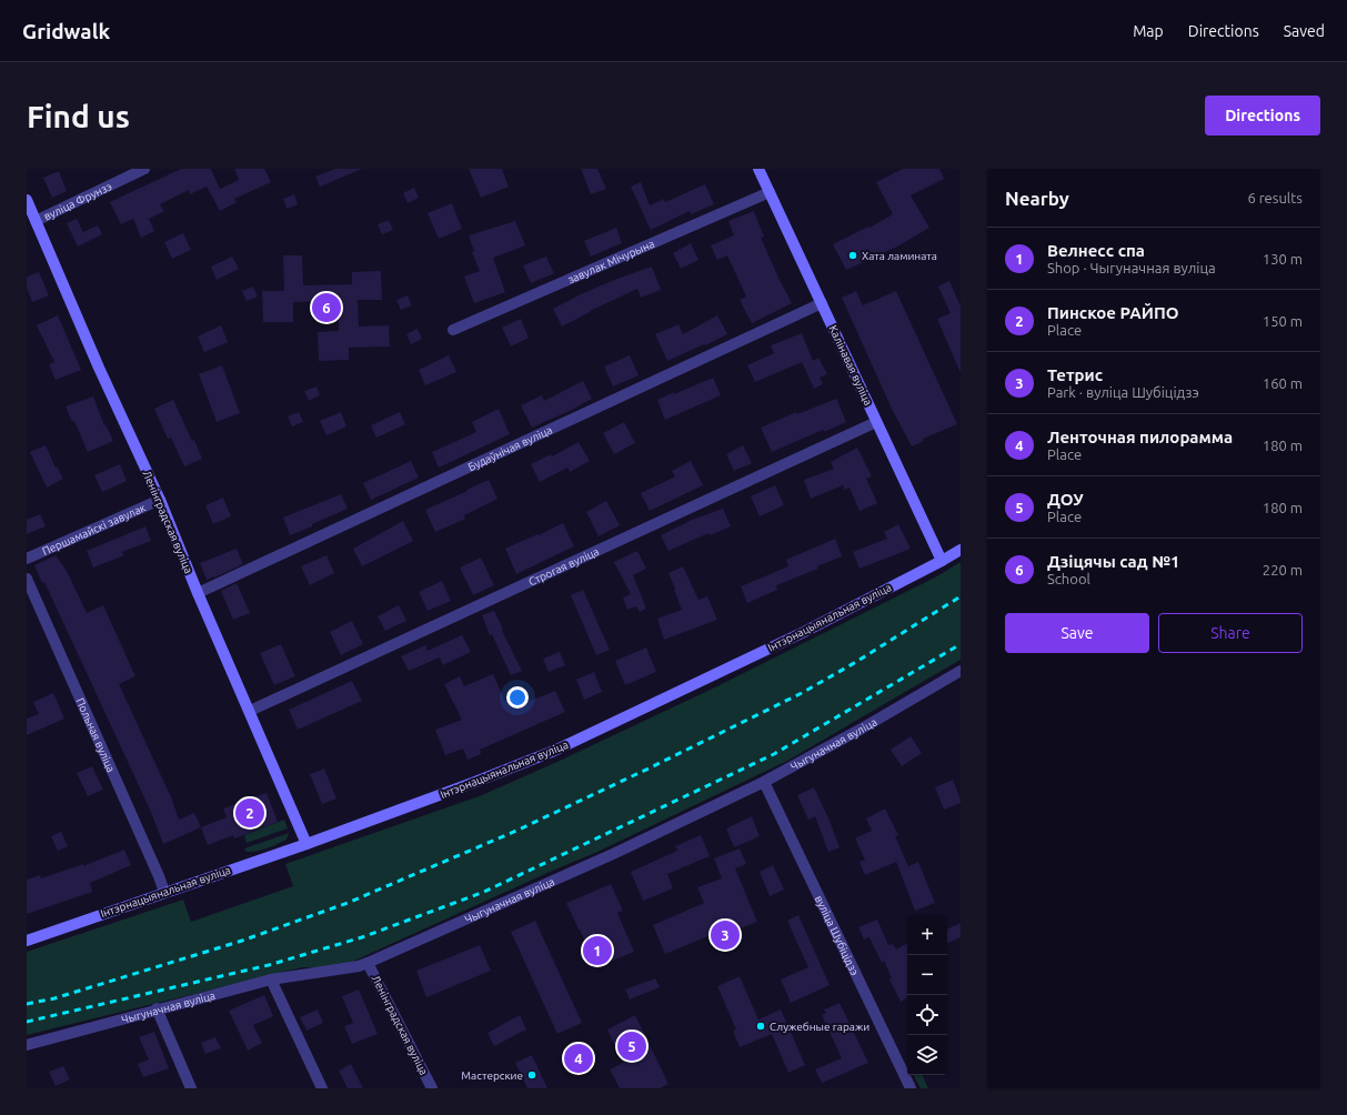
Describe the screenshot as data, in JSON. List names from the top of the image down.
{
  "streets": {
    "street": [
      "вуліца Фрунзэ",
      "завулак Мічурына",
      "Калінавая вуліца",
      "Будаўнічая вуліца",
      "Ленінградская вуліца",
      "Першамайскі завулак",
      "Строгая вуліца",
      "Інтэрнацыянальная вуліца",
      "Польная вуліца",
      "Чыгуначная вуліца",
      "вуліца Шубіцідзэ"
    ]
  },
  "crossings": [
    ["вуліца Фрунзэ", "Ленінградская вуліца"],
    ["завулак Мічурына", "Калінавая вуліца"],
    ["Калінавая вуліца", "Будаўнічая вуліца"],
    ["Калінавая вуліца", "Строгая вуліца"],
    ["Калінавая вуліца", "Інтэрнацыянальная вуліца"],
    ["Будаўнічая вуліца", "Ленінградская вуліца"],
    ["Ленінградская вуліца", "Першамайскі завулак"],
    ["Ленінградская вуліца", "Строгая вуліца"],
    ["Ленінградская вуліца", "Інтэрнацыянальная вуліца"],
    ["Ленінградская вуліца", "Чыгуначная вуліца"],
    ["Інтэрнацыянальная вуліца", "Польная вуліца"],
    ["Чыгуначная вуліца", "вуліца Шубіцідзэ"]
  ],
  "places": ["Хата ламината", "Служебные гаражи", "Мастерские"],
  "page": {
    "header": "Gridwalk",
    "nav": ["Map", "Directions", "Saved"],
    "buttons": [
      "Directions",
      ["Save", "Share"]
    ],
    "title": "Find us",
    "heading": ["Nearby", "6 results"],
    "list": [
      {
        "mark": "1",
        "name": "Велнесс спа",
        "note": "Shop · Чыгуначная вуліца",
        "value": "130 m"
      },
      {
        "mark": "2",
        "name": "Пинское РАЙПО",
        "note": "Place",
        "value": "150 m"
      },
      {
        "mark": "3",
        "name": "Тетрис",
        "note": "Park · вуліца Шубіцідзэ",
        "value": "160 m"
      },
      {
        "mark": "4",
        "name": "Ленточная пилорамма",
        "note": "Place",
        "value": "180 m"
      },
      {
        "mark": "5",
        "name": "ДОУ",
        "note": "Place",
        "value": "180 m"
      },
      {
        "mark": "6",
        "name": "Дзіцячы сад №1",
        "note": "School",
        "value": "220 m"
      }
    ],
    "pins": [
      "6",
      "2",
      "3",
      "1",
      "5",
      "4"
    ],
    "map_buttons": ["+", "−"]
  }
}
